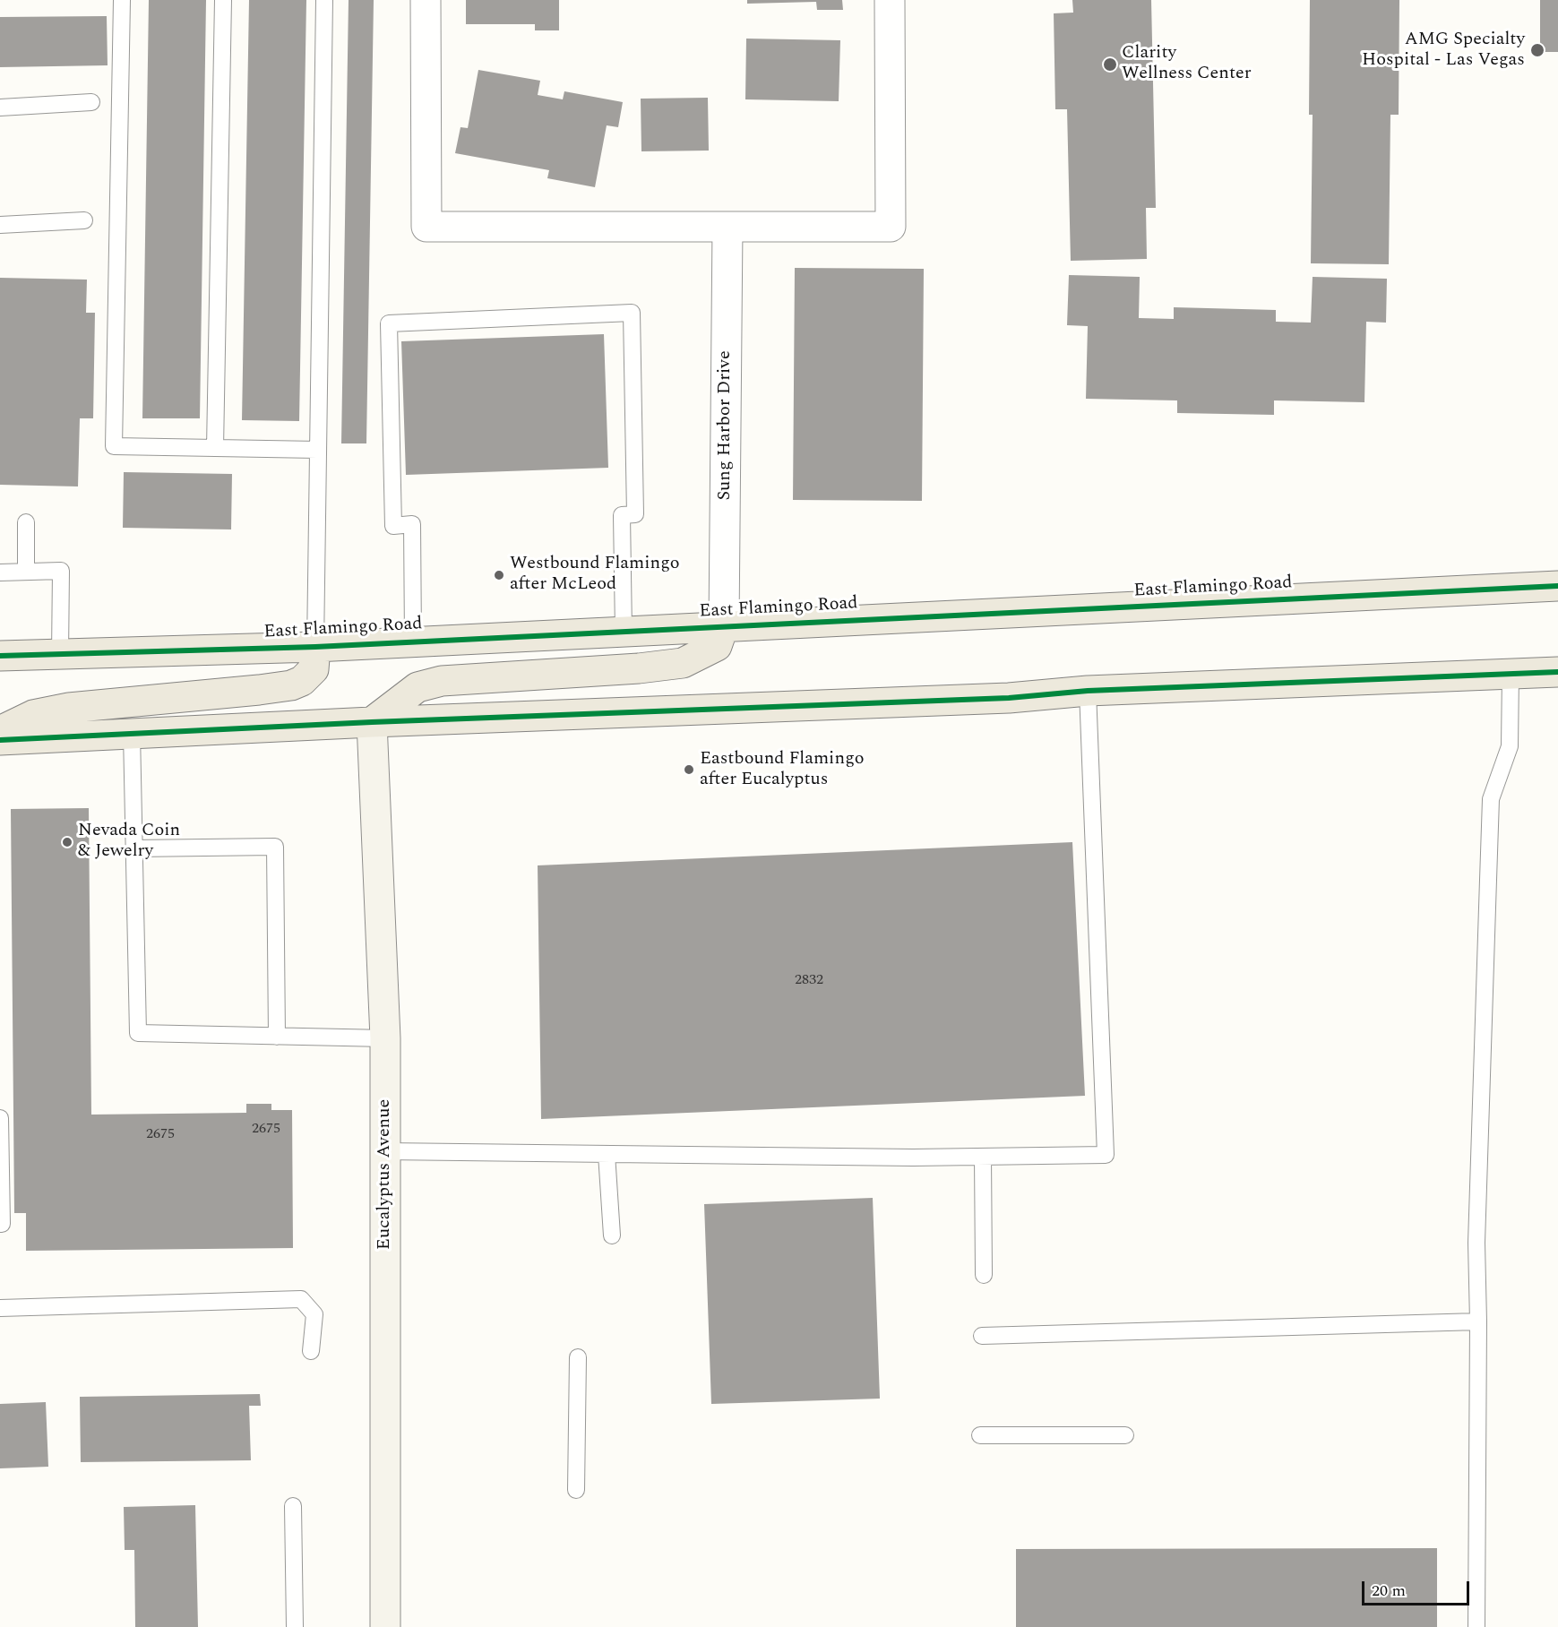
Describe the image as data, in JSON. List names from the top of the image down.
{
  "streets": {
    "main road": ["East Flamingo Road"],
    "street": ["Sung Harbor Drive", "Eucalyptus Avenue"]
  },
  "crossings": [
    ["Sung Harbor Drive", "East Flamingo Road"]
  ],
  "places": [
    "AMG Specialty Hospital - Las Vegas",
    "Clarity Wellness Center",
    "Westbound Flamingo after McLeod",
    "Eastbound Flamingo after Eucalyptus",
    "Nevada Coin & Jewelry"
  ],
  "house_numbers": ["2832", "2675", "2675"],
  "scale_bar": "20 m"
}
